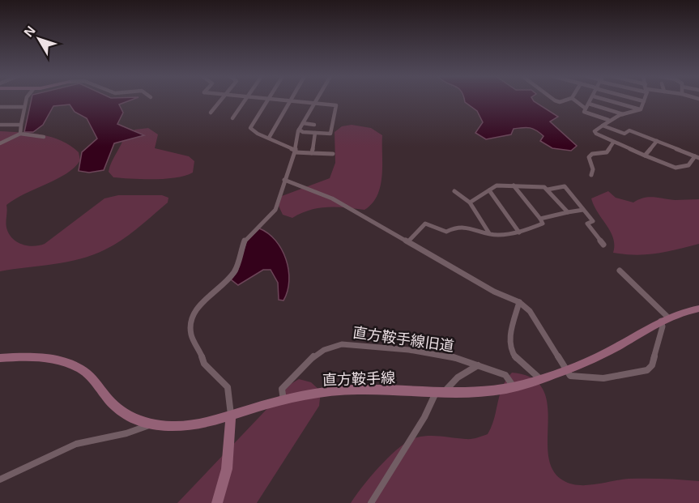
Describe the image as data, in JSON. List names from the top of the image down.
{
  "streets": {
    "main road": ["直方鞍手線"],
    "street": ["直方鞍手線旧道"]
  },
  "crossings": [
    ["直方鞍手線旧道", "直方鞍手線"]
  ],
  "north": "top left"
}
